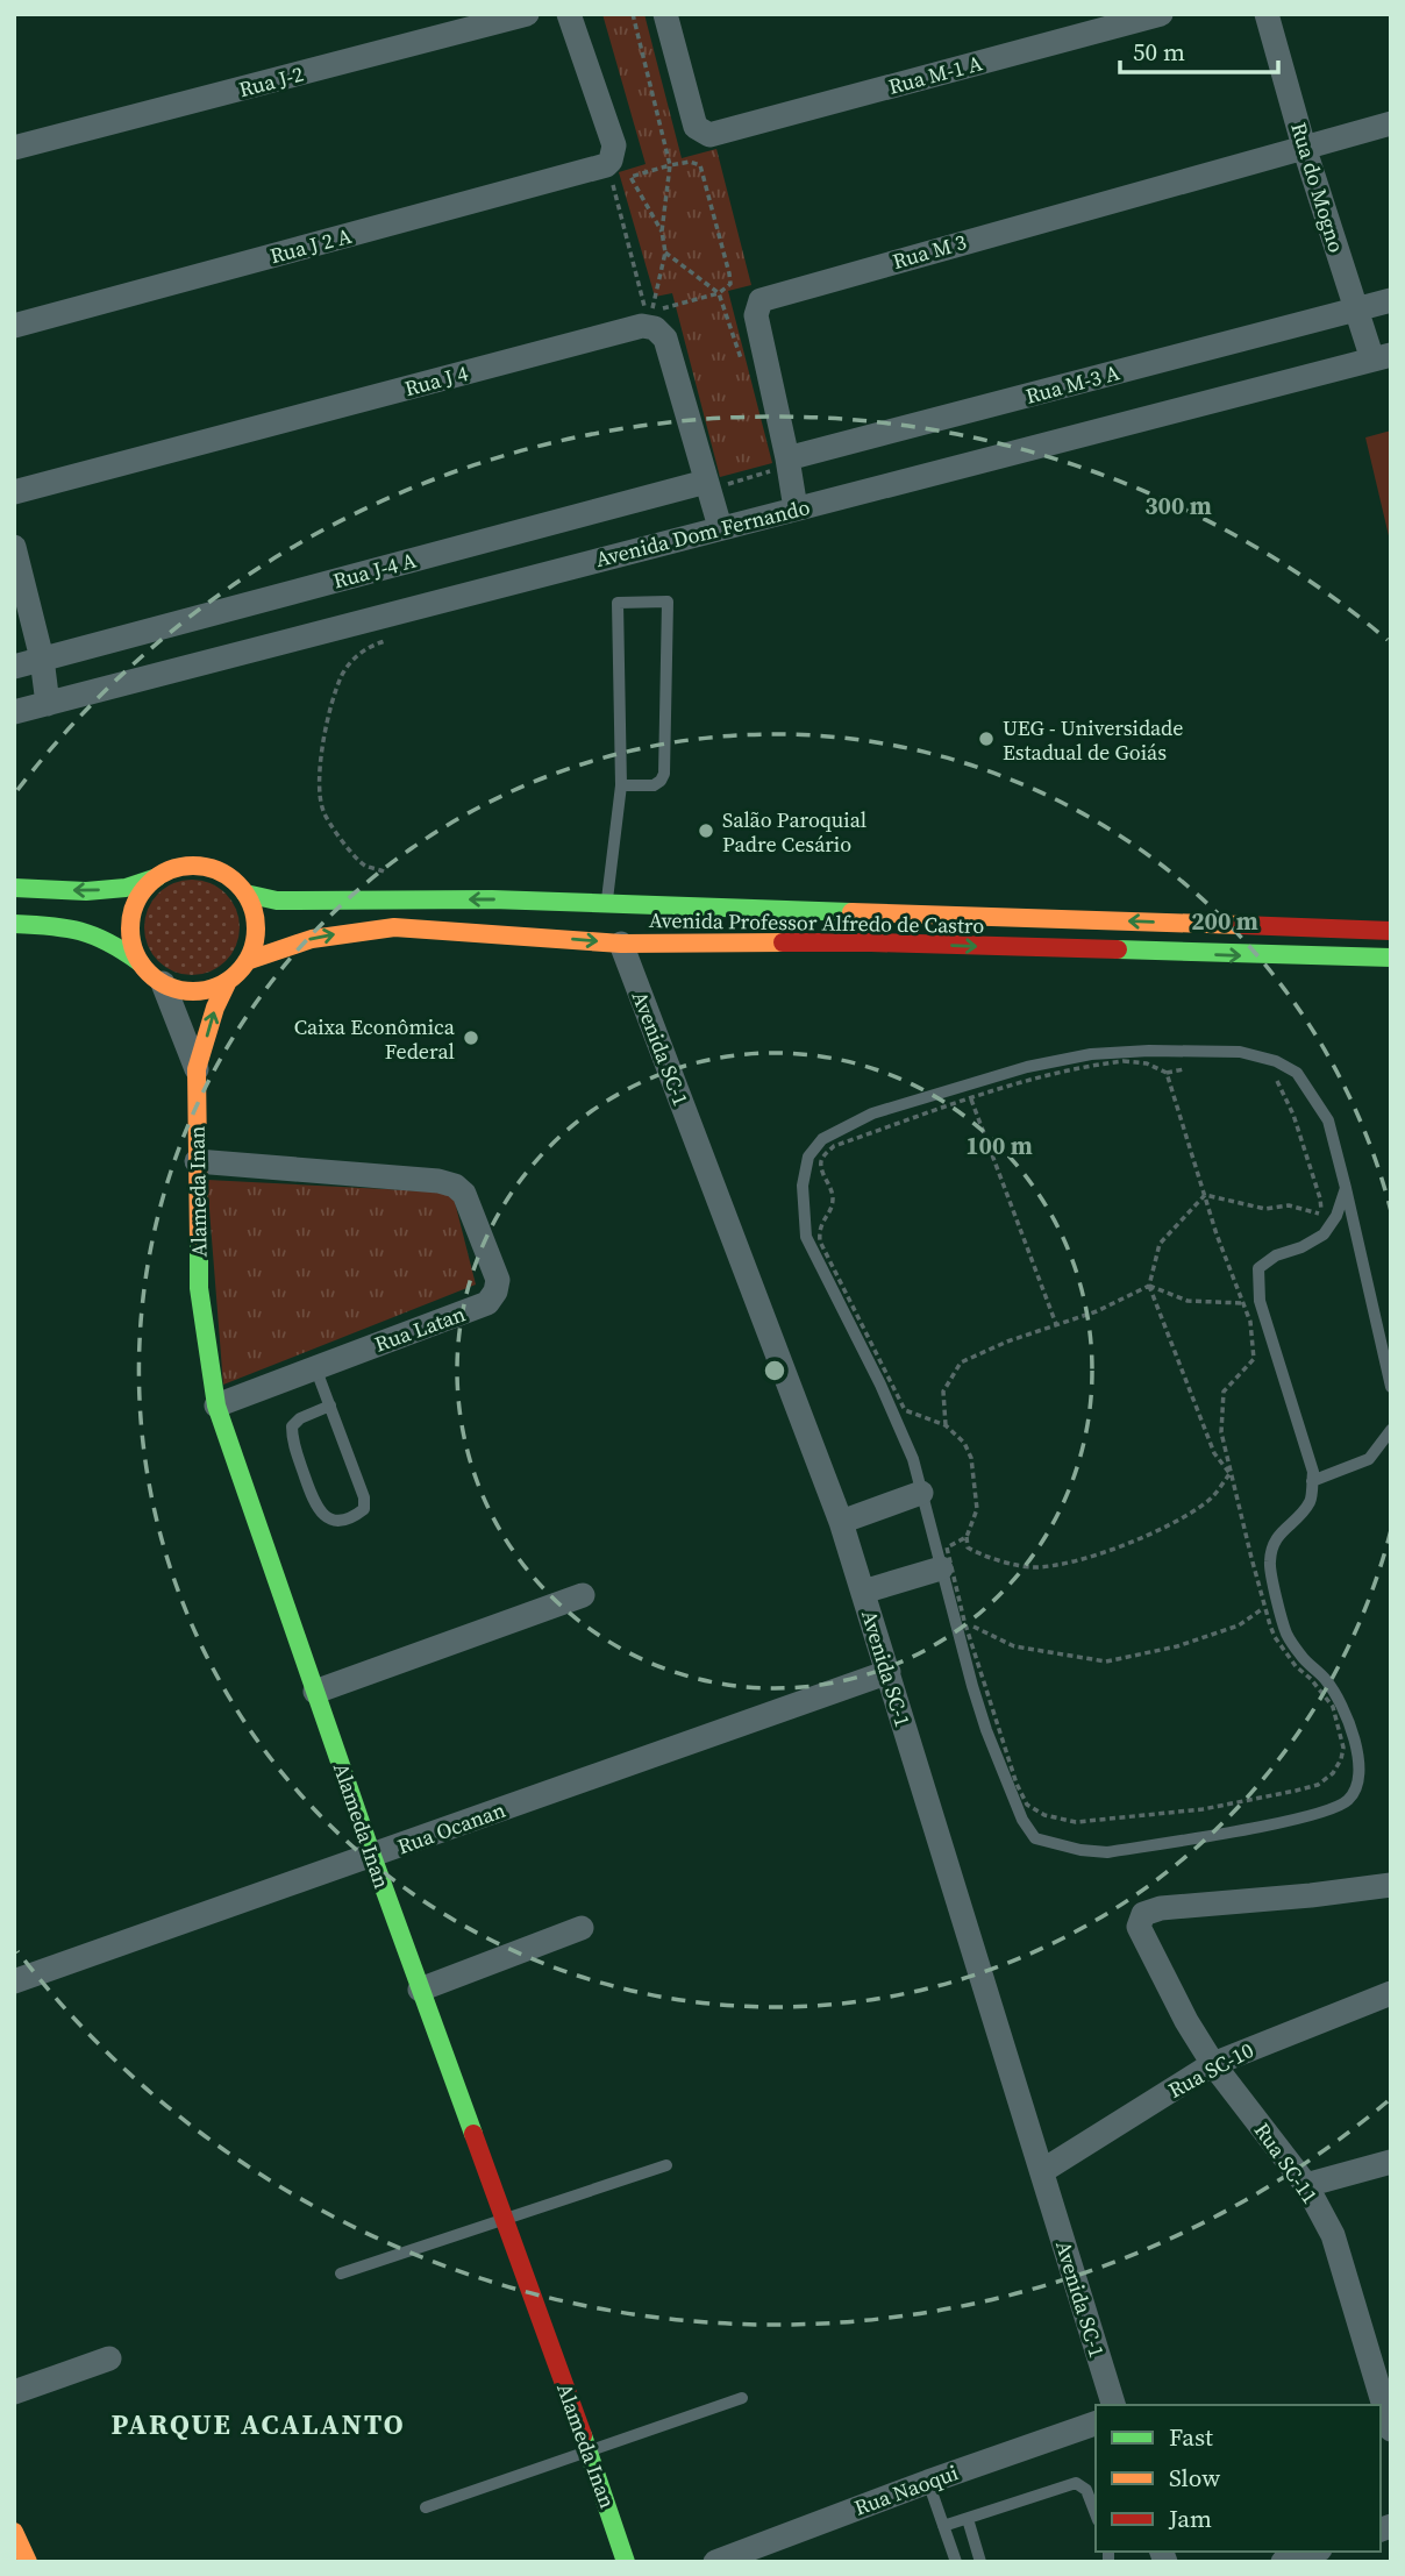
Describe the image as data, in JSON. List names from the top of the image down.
{
  "streets": {
    "main road": ["Avenida Professor Alfredo de Castro", "Alameda Inan"],
    "street": [
      "Rua M-1 A",
      "Rua J-2",
      "Rua do Mogno",
      "Rua J 2 A",
      "Rua M 3",
      "Rua J 4",
      "Rua M-3 A",
      "Avenida Dom Fernando",
      "Rua J-4 A",
      "Avenida SC-1",
      "Rua Latan",
      "Rua Ocanan",
      "Rua SC-10",
      "Rua SC-11",
      "Rua Naoqui"
    ]
  },
  "crossings": [
    ["Rua do Mogno", "Rua M 3"],
    ["Rua do Mogno", "Rua M-3 A"],
    ["Rua do Mogno", "Avenida Dom Fernando"],
    ["Rua M 3", "Rua M-3 A"],
    ["Rua M 3", "Avenida Dom Fernando"],
    ["Rua J 4", "Avenida Dom Fernando"],
    ["Rua J 4", "Rua J-4 A"],
    ["Avenida Professor Alfredo de Castro", "Avenida SC-1"],
    ["Avenida Professor Alfredo de Castro", "Alameda Inan"],
    ["Avenida SC-1", "Rua Ocanan"],
    ["Avenida SC-1", "Rua SC-10"],
    ["Alameda Inan", "Rua Latan"],
    ["Alameda Inan", "Rua Ocanan"],
    ["Rua SC-10", "Rua SC-11"]
  ],
  "districts": ["PARQUE ACALANTO"],
  "places": ["UEG - Universidade Estadual de Goiás", "Salão Paroquial Padre Cesário", "Caixa Econômica Federal"],
  "legend": ["Fast", "Slow", "Jam"],
  "scale_bar": "50 m",
  "rings": ["300 m", "200 m", "100 m"]
}
